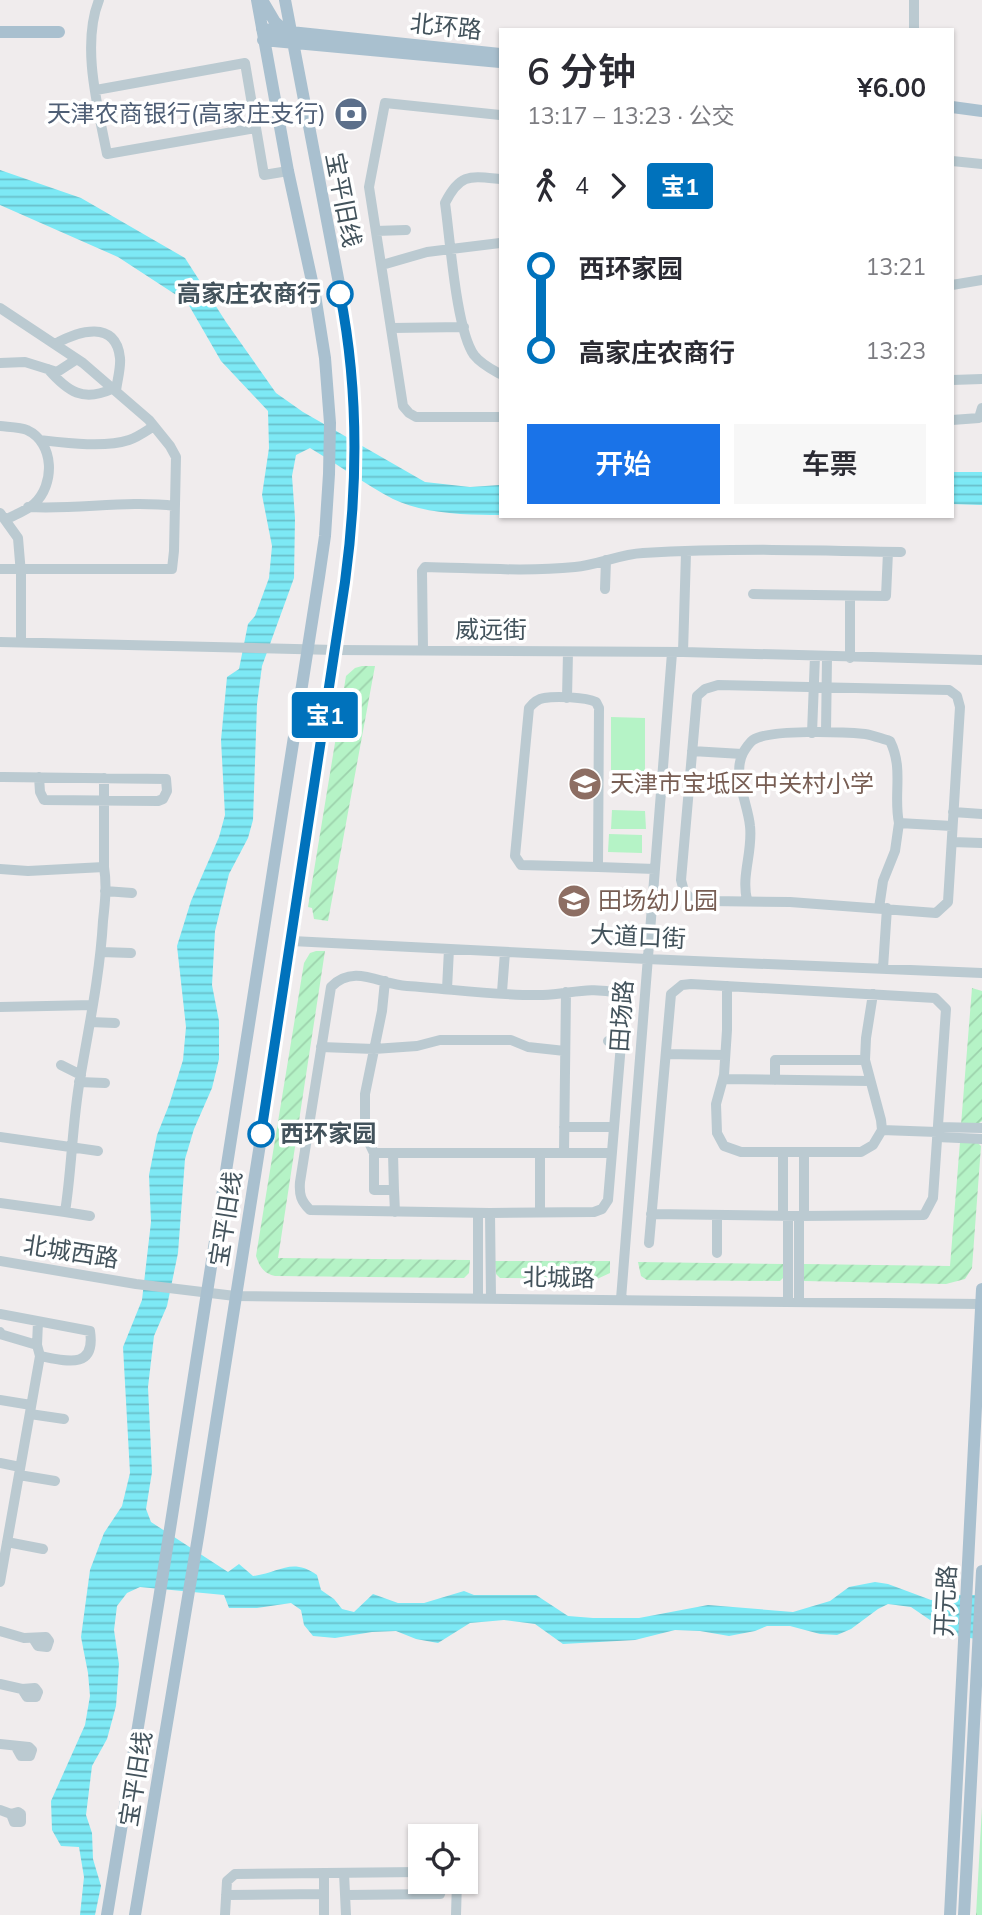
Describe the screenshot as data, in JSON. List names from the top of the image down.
{
  "streets": {
    "main road": ["北环路", "宝平旧线", "开元路"],
    "street": [
      "威远街",
      "大道口街",
      "田场路",
      "北城西路",
      "北城路"
    ]
  },
  "crossings": [
    ["宝平旧线", "威远街"],
    ["宝平旧线", "大道口街"],
    ["宝平旧线", "北城路"],
    ["威远街", "田场路"],
    ["大道口街", "田场路"],
    ["田场路", "北城路"],
    ["北城西路", "北城路"],
    ["北城路", "开元路"]
  ],
  "places": {
    "bank": ["天津农商银行(高家庄支行)"],
    "other": ["高家庄农商行", "西环家园"],
    "school or university": ["天津市宝坻区中关村小学", "田场幼儿园"]
  },
  "lines": ["bus line 宝1"],
  "page": {
    "on_map": "宝1",
    "heading": ["6 分钟", "13:17 – 13:23 · 公交", "¥6.00"],
    "legs": ["4", "宝1"],
    "list": [
      {
        "name": "西环家园",
        "value": "13:21"
      },
      {
        "name": "高家庄农商行",
        "value": "13:23"
      }
    ],
    "buttons": ["开始", "车票"]
  }
}
